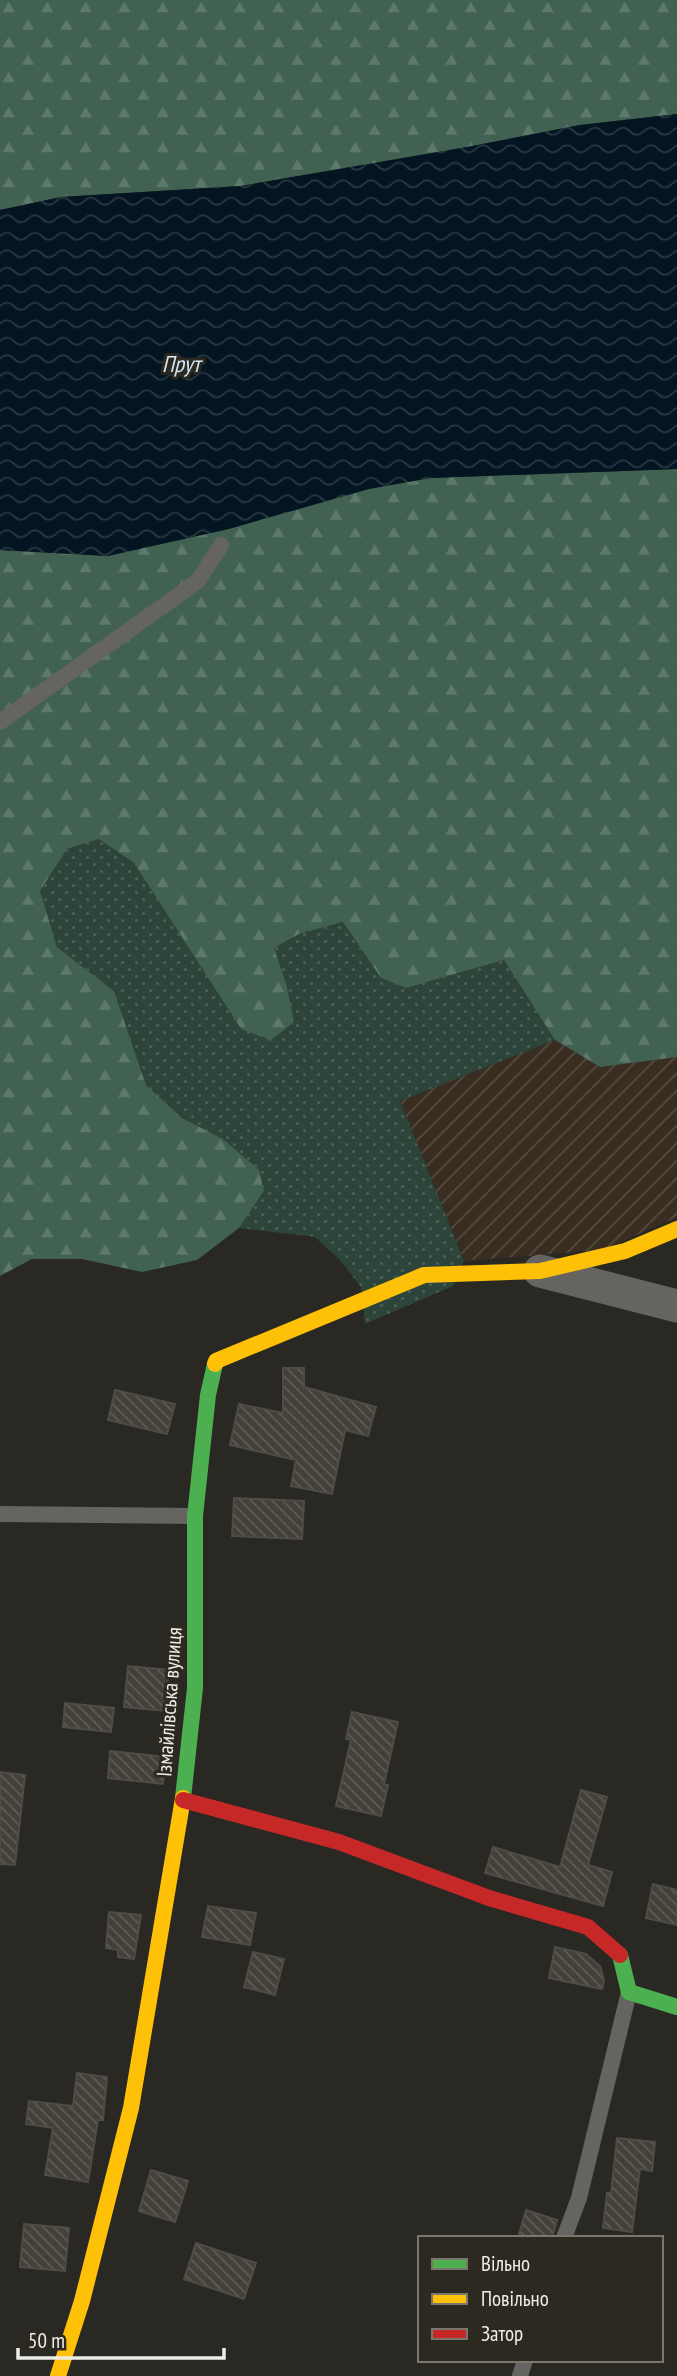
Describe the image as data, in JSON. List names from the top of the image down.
{
  "streets": {
    "street": ["Ізмайлівська вулиця"]
  },
  "water": ["Прут"],
  "legend": ["Вільно", "Повільно", "Затор"],
  "scale_bar": "50 m"
}
